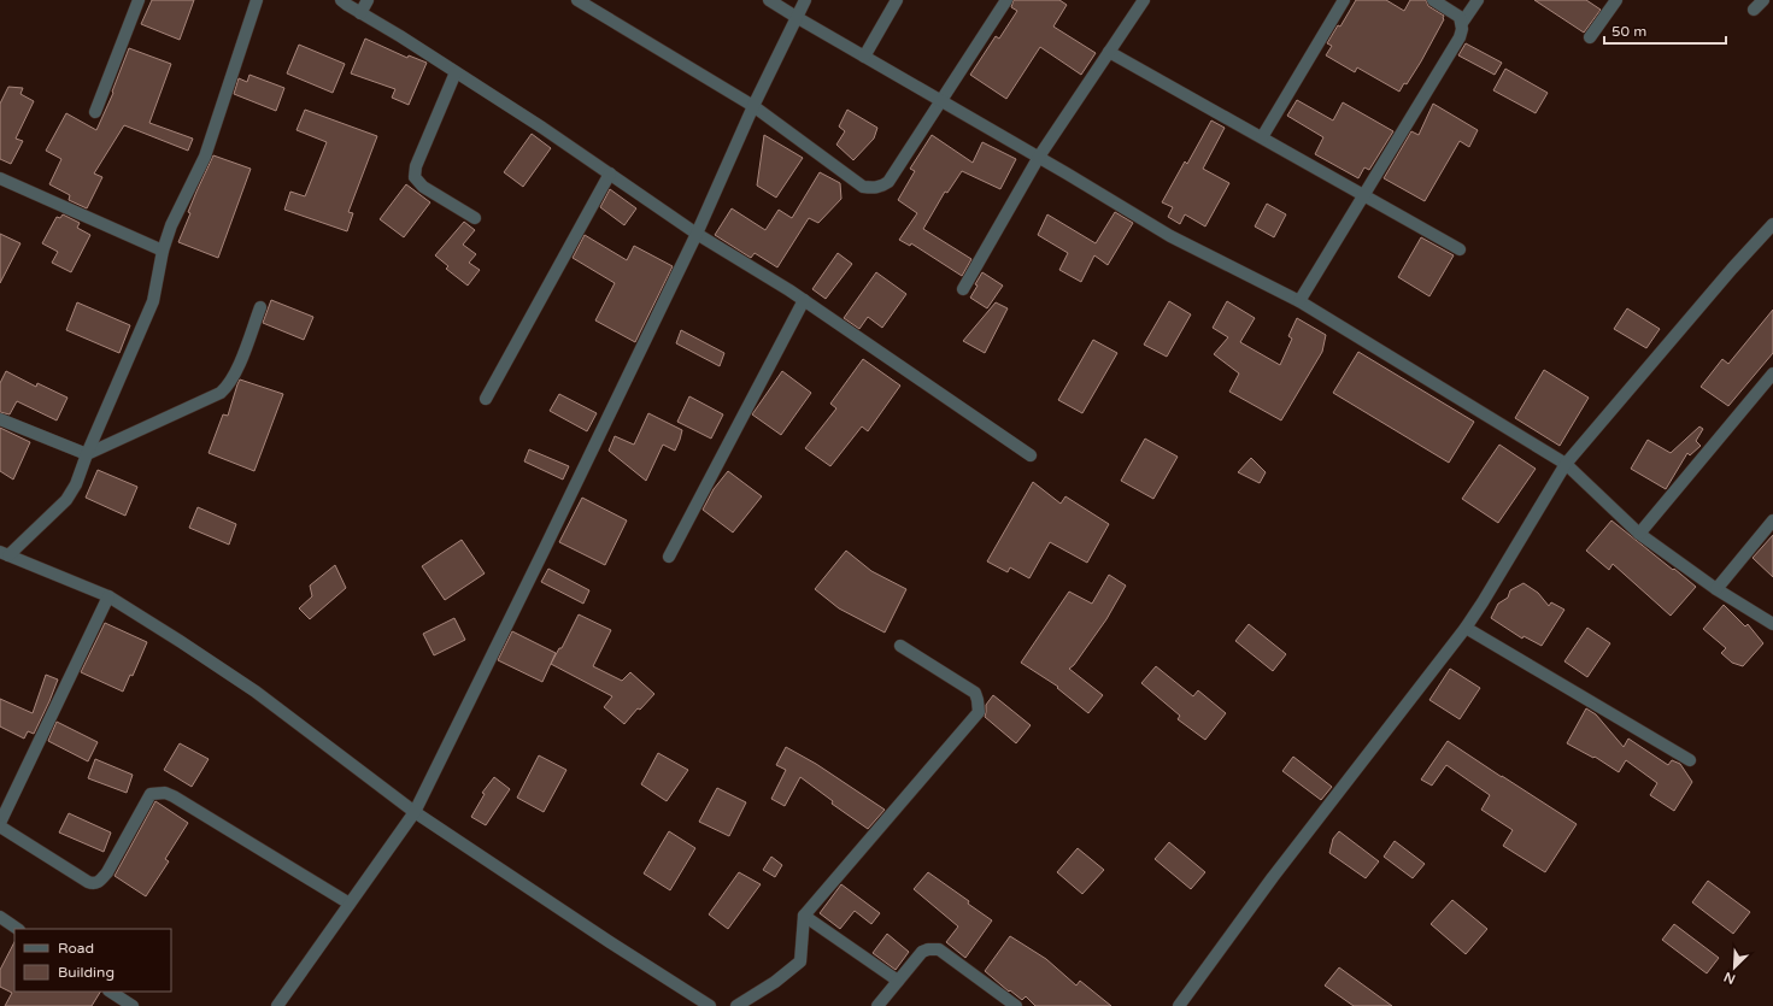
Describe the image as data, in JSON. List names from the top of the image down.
{
  "legend": ["Road", "Building"],
  "scale_bar": "50 m",
  "north": "bottom left"
}
